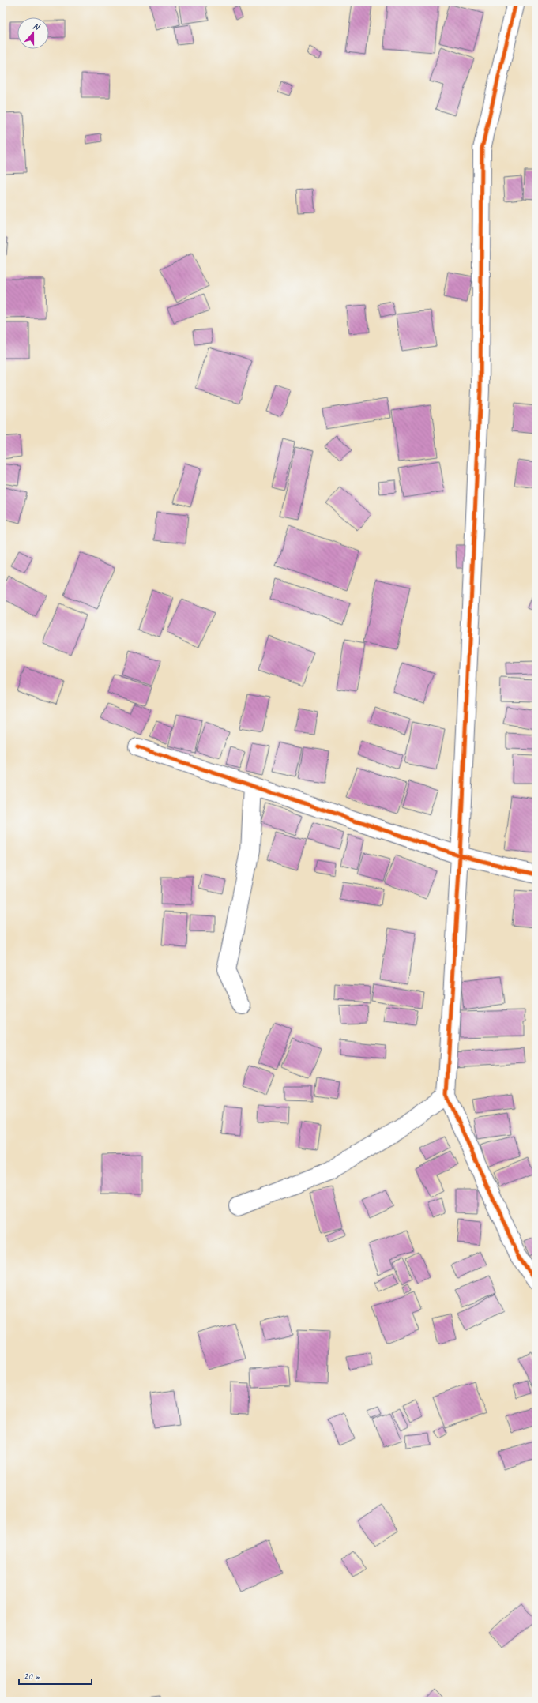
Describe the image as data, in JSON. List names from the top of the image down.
{
  "scale_bar": "20 m",
  "north": "top"
}
